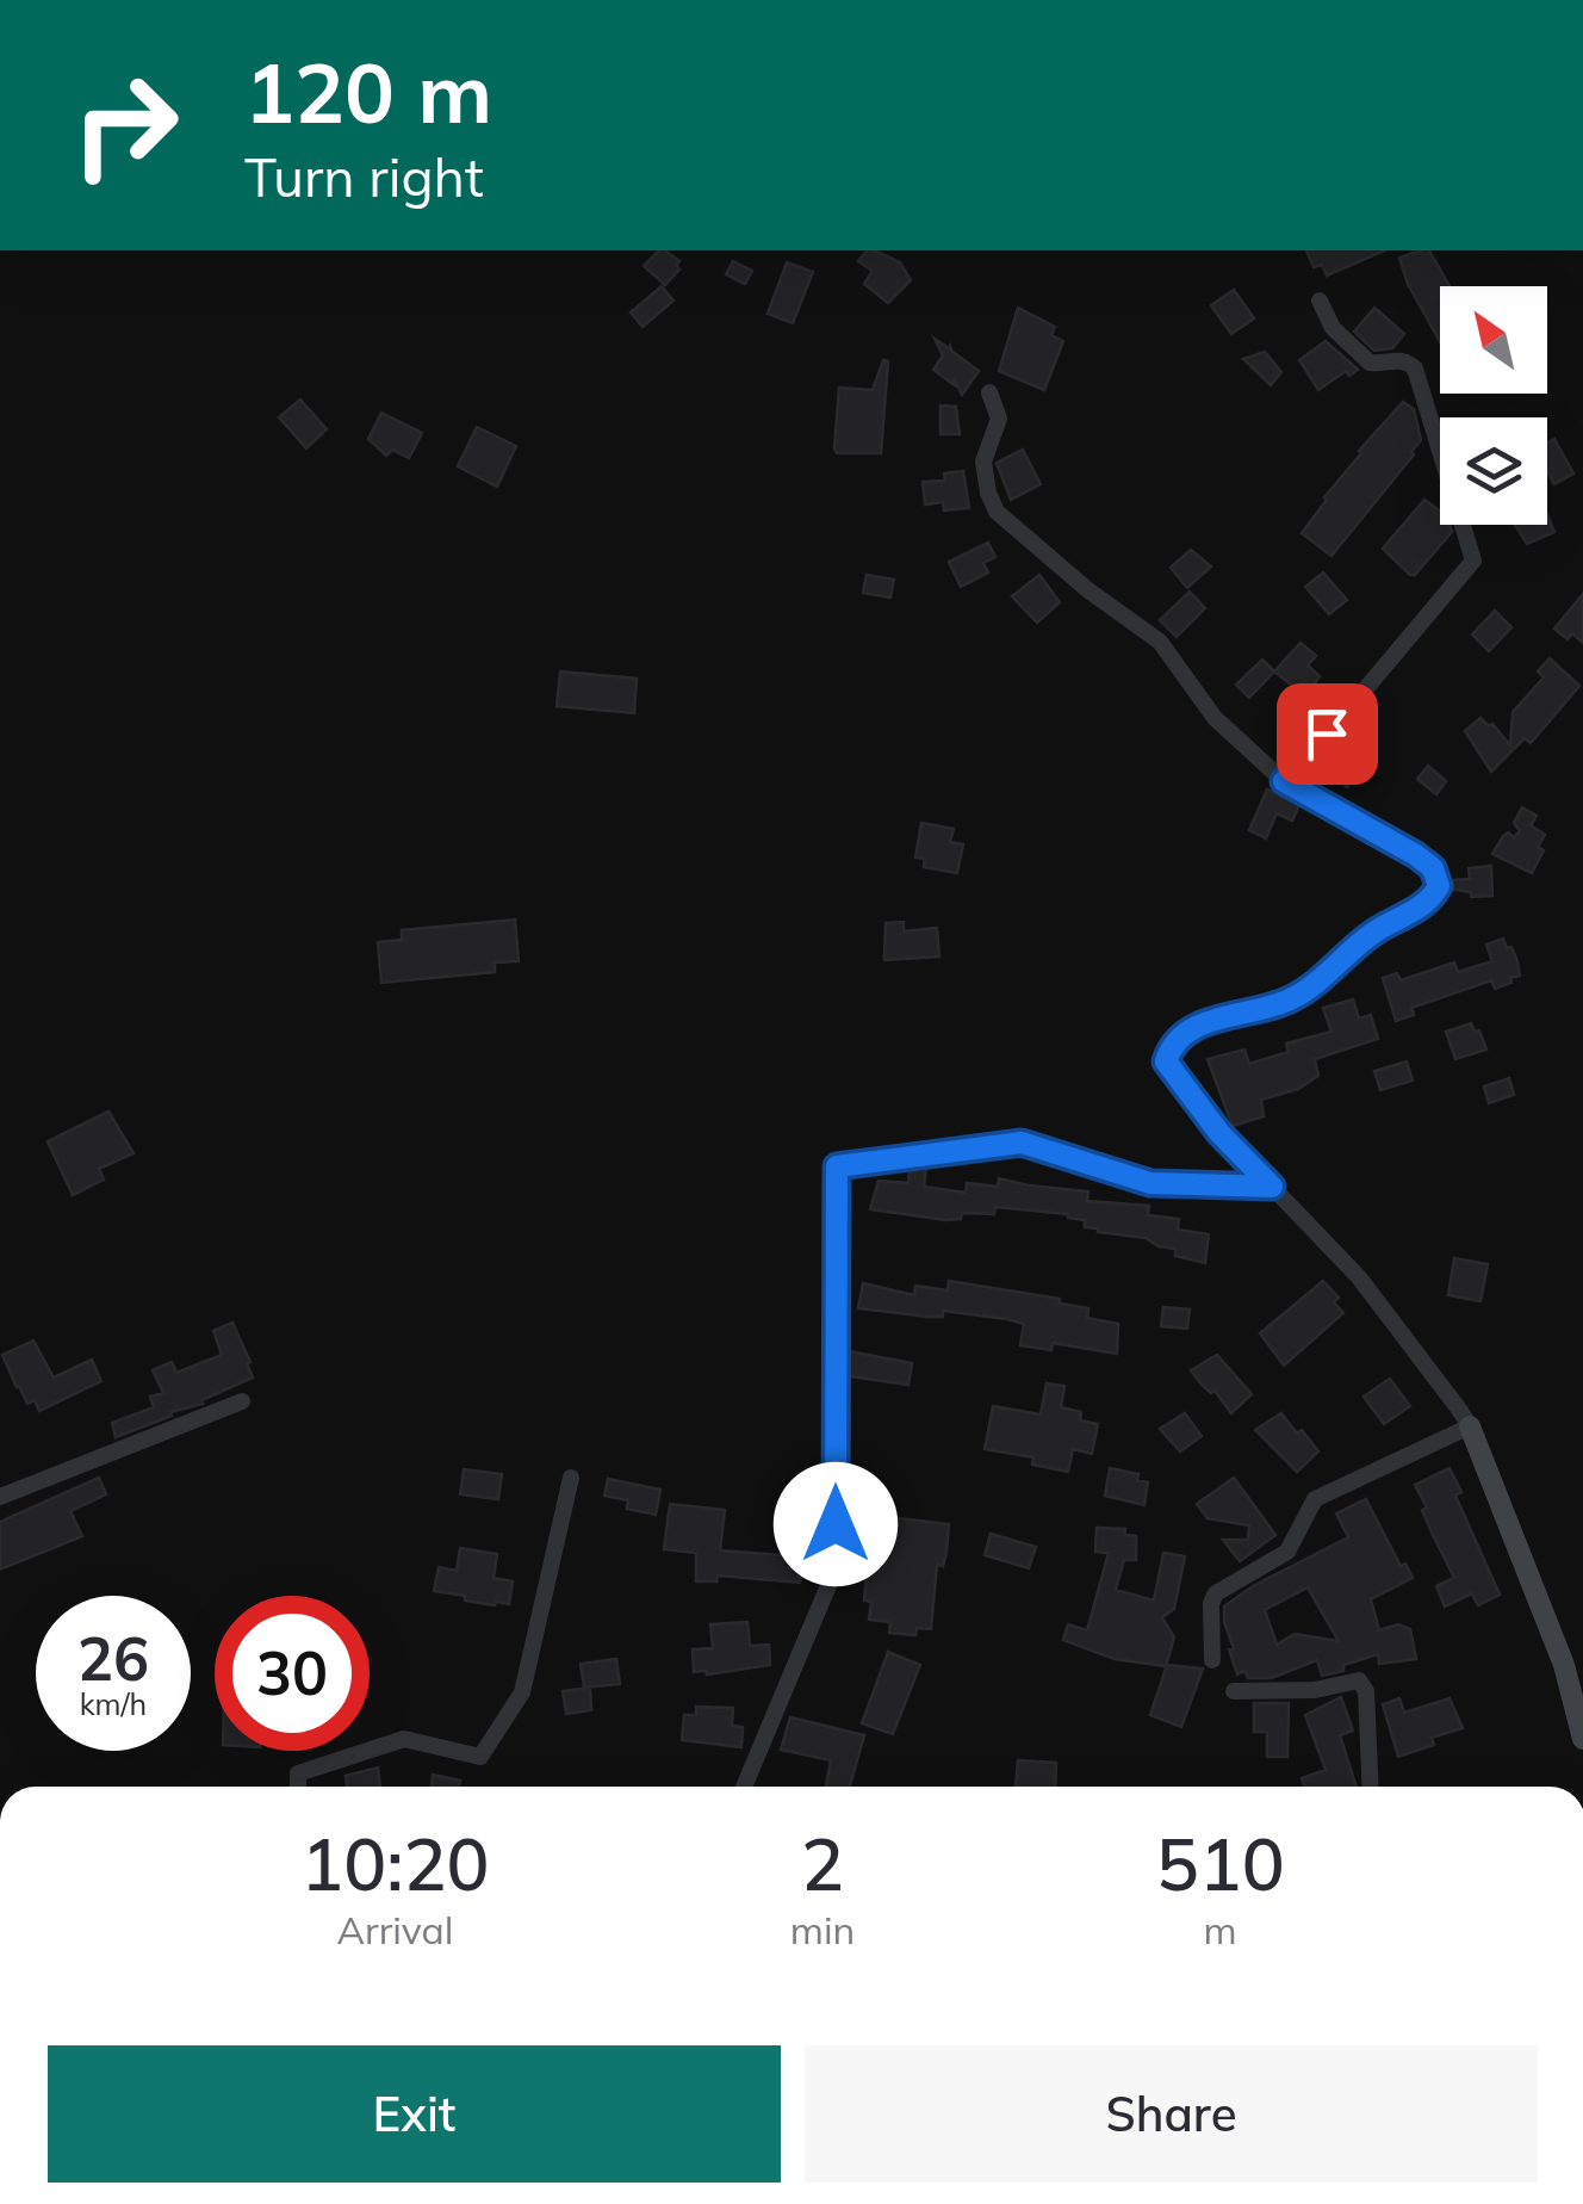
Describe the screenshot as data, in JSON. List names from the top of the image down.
{
  "north": "top left",
  "page": {
    "turn": ["120 m", "Turn right"],
    "speed": "26 km/h",
    "limit": "30",
    "eta": [
      "10:20",
      "Arrival",
      "2",
      "min",
      "510",
      "m"
    ],
    "buttons": ["Exit", "Share"]
  }
}
